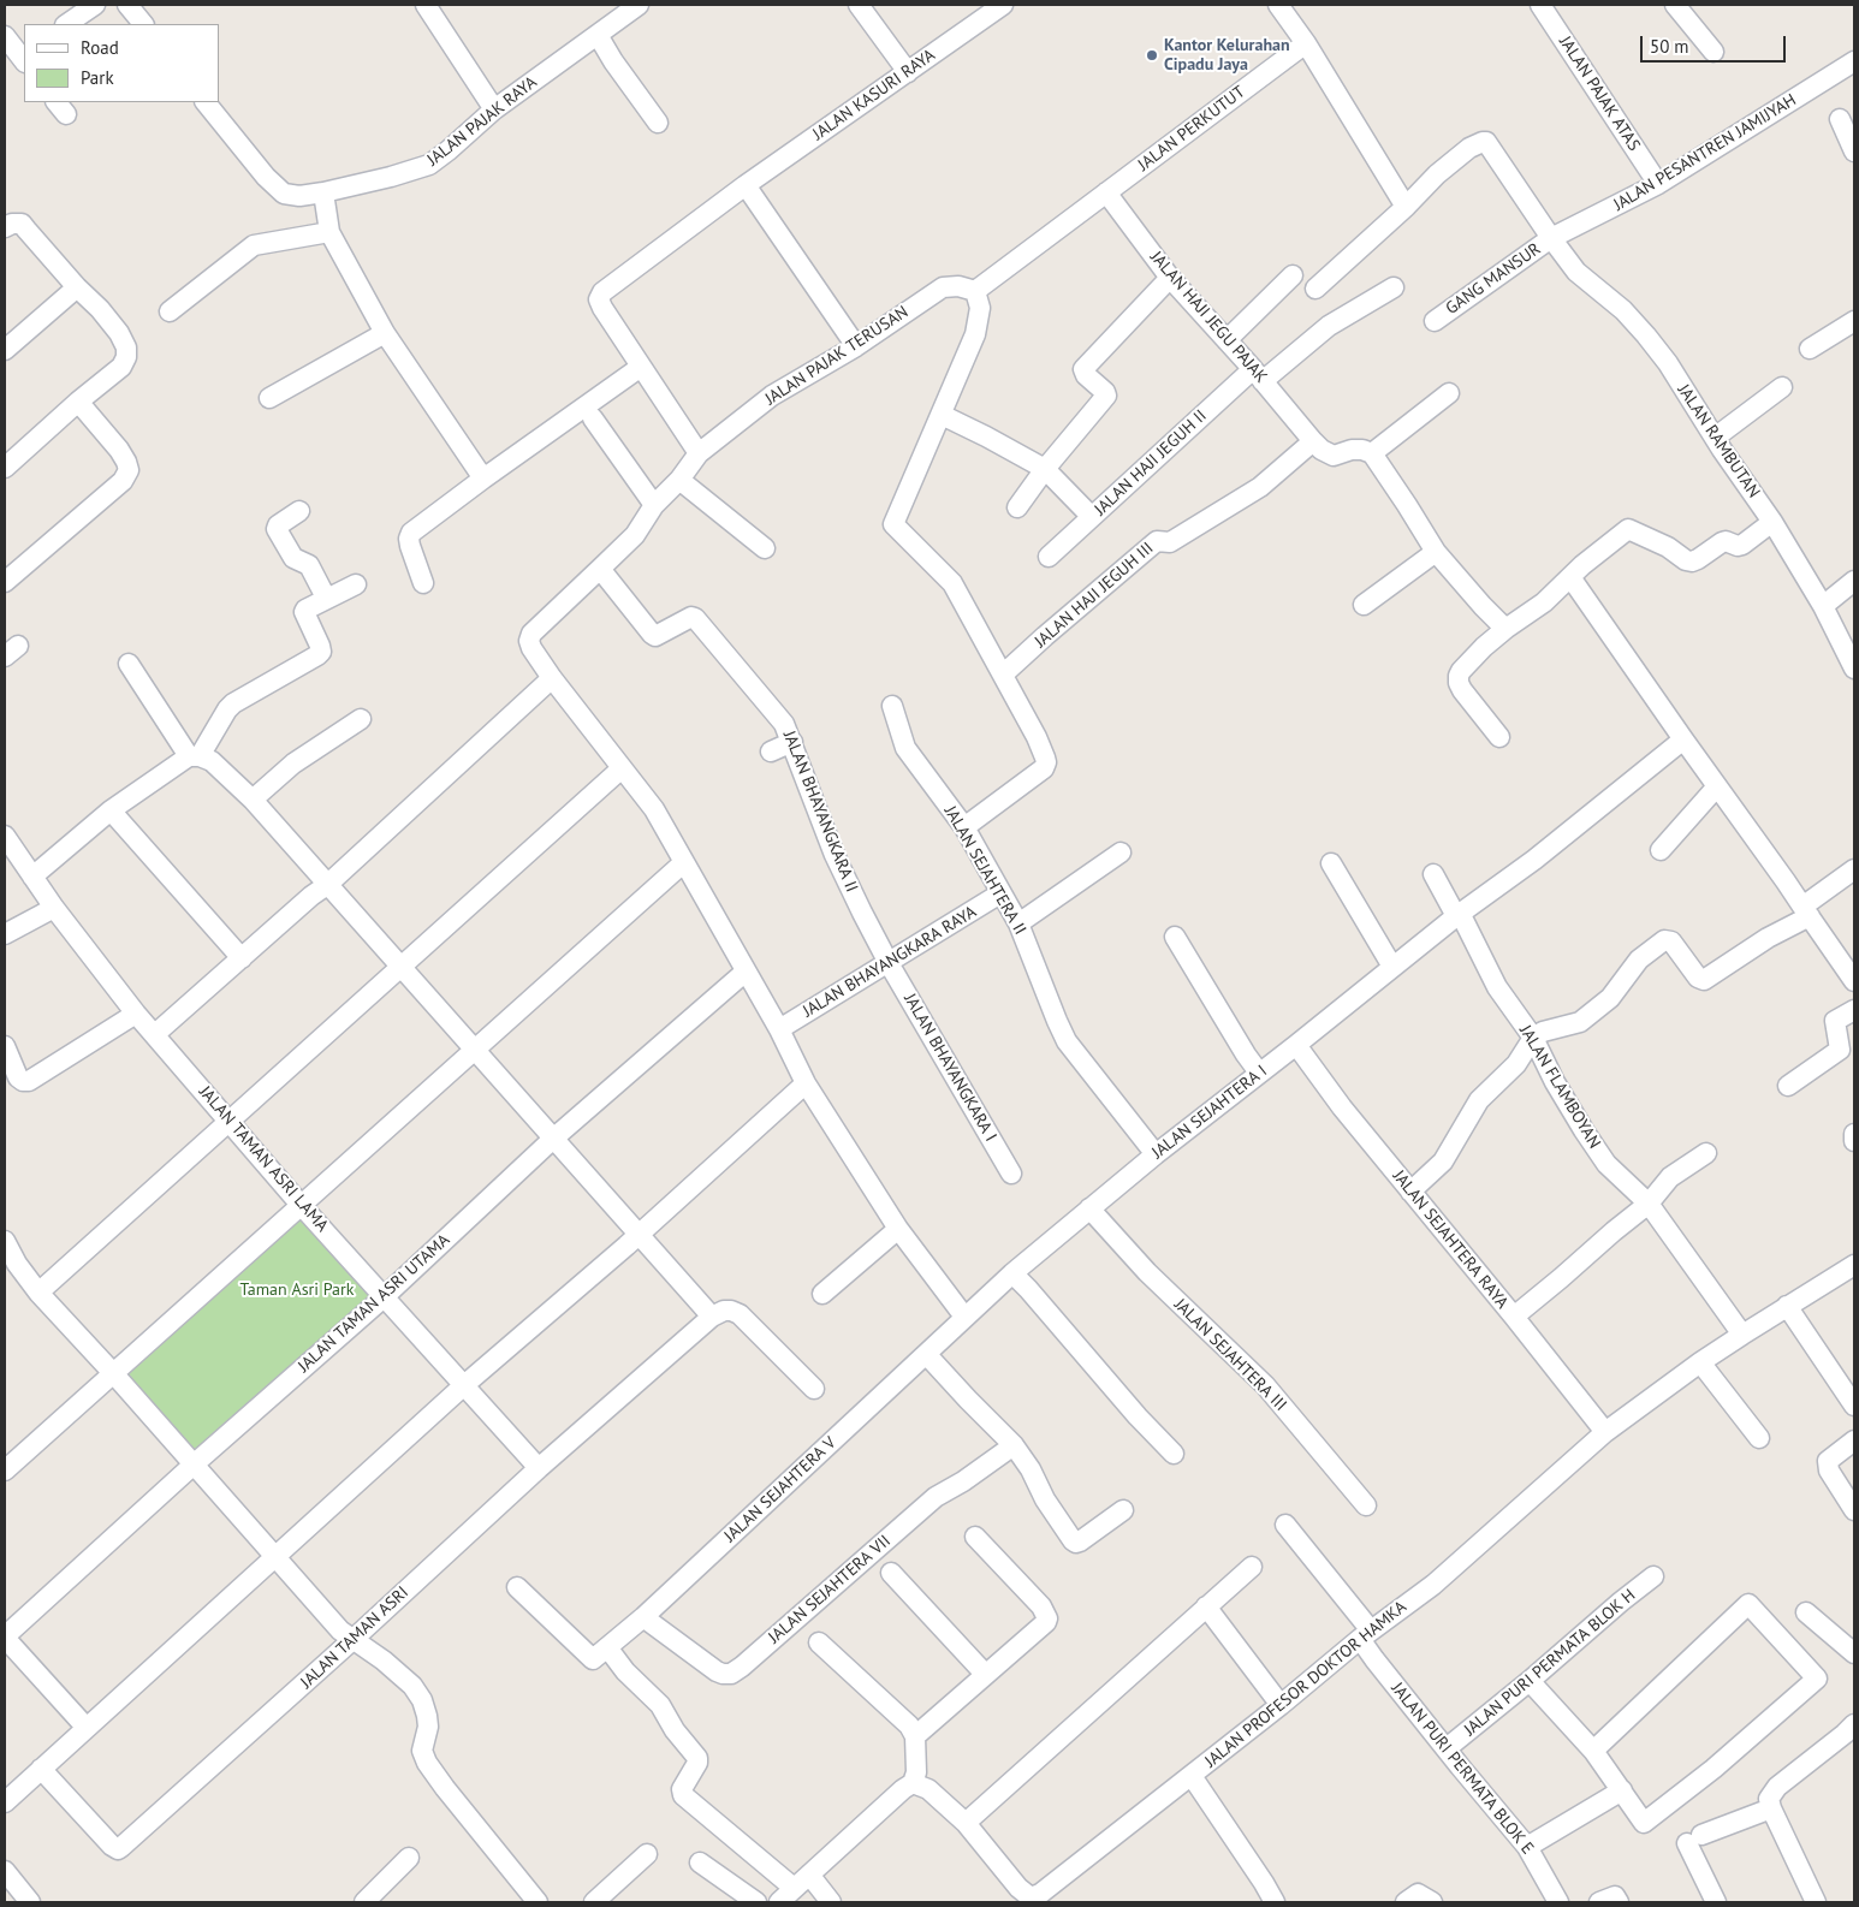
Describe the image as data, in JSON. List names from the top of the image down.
{
  "streets": {
    "street": [
      "JALAN PAJAK ATAS",
      "JALAN KASURI RAYA",
      "JALAN PAJAK RAYA",
      "JALAN PERKUTUT",
      "JALAN PESANTREN JAMIJYAH",
      "GANG MANSUR",
      "JALAN HAJI JEGU PAJAK",
      "JALAN PAJAK TERUSAN",
      "JALAN RAMBUTAN",
      "JALAN HAJI JEGUH II",
      "JALAN HAJI JEGUH III",
      "JALAN BHAYANGKARA II",
      "JALAN SEJAHTERA II",
      "JALAN BHAYANGKARA RAYA",
      "JALAN BHAYANGKARA I",
      "JALAN FLAMBOYAN",
      "JALAN SEJAHTERA I",
      "JALAN TAMAN ASRI LAMA",
      "JALAN SEJAHTERA RAYA",
      "JALAN TAMAN ASRI UTAMA",
      "JALAN SEJAHTERA III",
      "JALAN SEJAHTERA V",
      "JALAN SEJAHTERA VII",
      "JALAN TAMAN ASRI",
      "JALAN PURI PERMATA BLOK H",
      "JALAN PROFESOR DOKTOR HAMKA",
      "JALAN PURI PERMATA BLOK E"
    ]
  },
  "crossings": [
    ["JALAN PAJAK ATAS", "JALAN PESANTREN JAMIJYAH"],
    ["JALAN PERKUTUT", "JALAN HAJI JEGU PAJAK"],
    ["JALAN PESANTREN JAMIJYAH", "GANG MANSUR"],
    ["JALAN PESANTREN JAMIJYAH", "JALAN RAMBUTAN"],
    ["GANG MANSUR", "JALAN RAMBUTAN"],
    ["JALAN HAJI JEGU PAJAK", "JALAN HAJI JEGUH II"],
    ["JALAN HAJI JEGU PAJAK", "JALAN HAJI JEGUH III"],
    ["JALAN PAJAK TERUSAN", "JALAN BHAYANGKARA II"],
    ["JALAN PAJAK TERUSAN", "JALAN BHAYANGKARA RAYA"],
    ["JALAN PAJAK TERUSAN", "JALAN SEJAHTERA I"],
    ["JALAN PAJAK TERUSAN", "JALAN TAMAN ASRI UTAMA"],
    ["JALAN PAJAK TERUSAN", "JALAN SEJAHTERA V"],
    ["JALAN BHAYANGKARA II", "JALAN BHAYANGKARA RAYA"],
    ["JALAN BHAYANGKARA II", "JALAN BHAYANGKARA I"],
    ["JALAN SEJAHTERA II", "JALAN BHAYANGKARA RAYA"],
    ["JALAN SEJAHTERA II", "JALAN SEJAHTERA I"],
    ["JALAN BHAYANGKARA RAYA", "JALAN BHAYANGKARA I"],
    ["JALAN FLAMBOYAN", "JALAN SEJAHTERA I"],
    ["JALAN FLAMBOYAN", "JALAN PROFESOR DOKTOR HAMKA"],
    ["JALAN SEJAHTERA I", "JALAN SEJAHTERA RAYA"],
    ["JALAN SEJAHTERA I", "JALAN SEJAHTERA III"],
    ["JALAN SEJAHTERA I", "JALAN SEJAHTERA V"],
    ["JALAN TAMAN ASRI LAMA", "JALAN TAMAN ASRI UTAMA"],
    ["JALAN TAMAN ASRI LAMA", "JALAN TAMAN ASRI"],
    ["JALAN SEJAHTERA RAYA", "JALAN PROFESOR DOKTOR HAMKA"],
    ["JALAN SEJAHTERA V", "JALAN SEJAHTERA VII"],
    ["JALAN PURI PERMATA BLOK H", "JALAN PURI PERMATA BLOK E"],
    ["JALAN PROFESOR DOKTOR HAMKA", "JALAN PURI PERMATA BLOK E"]
  ],
  "parks": ["Taman Asri Park"],
  "places": ["Kantor Kelurahan Cipadu Jaya"],
  "legend": ["Road", "Park"],
  "scale_bar": "50 m"
}
